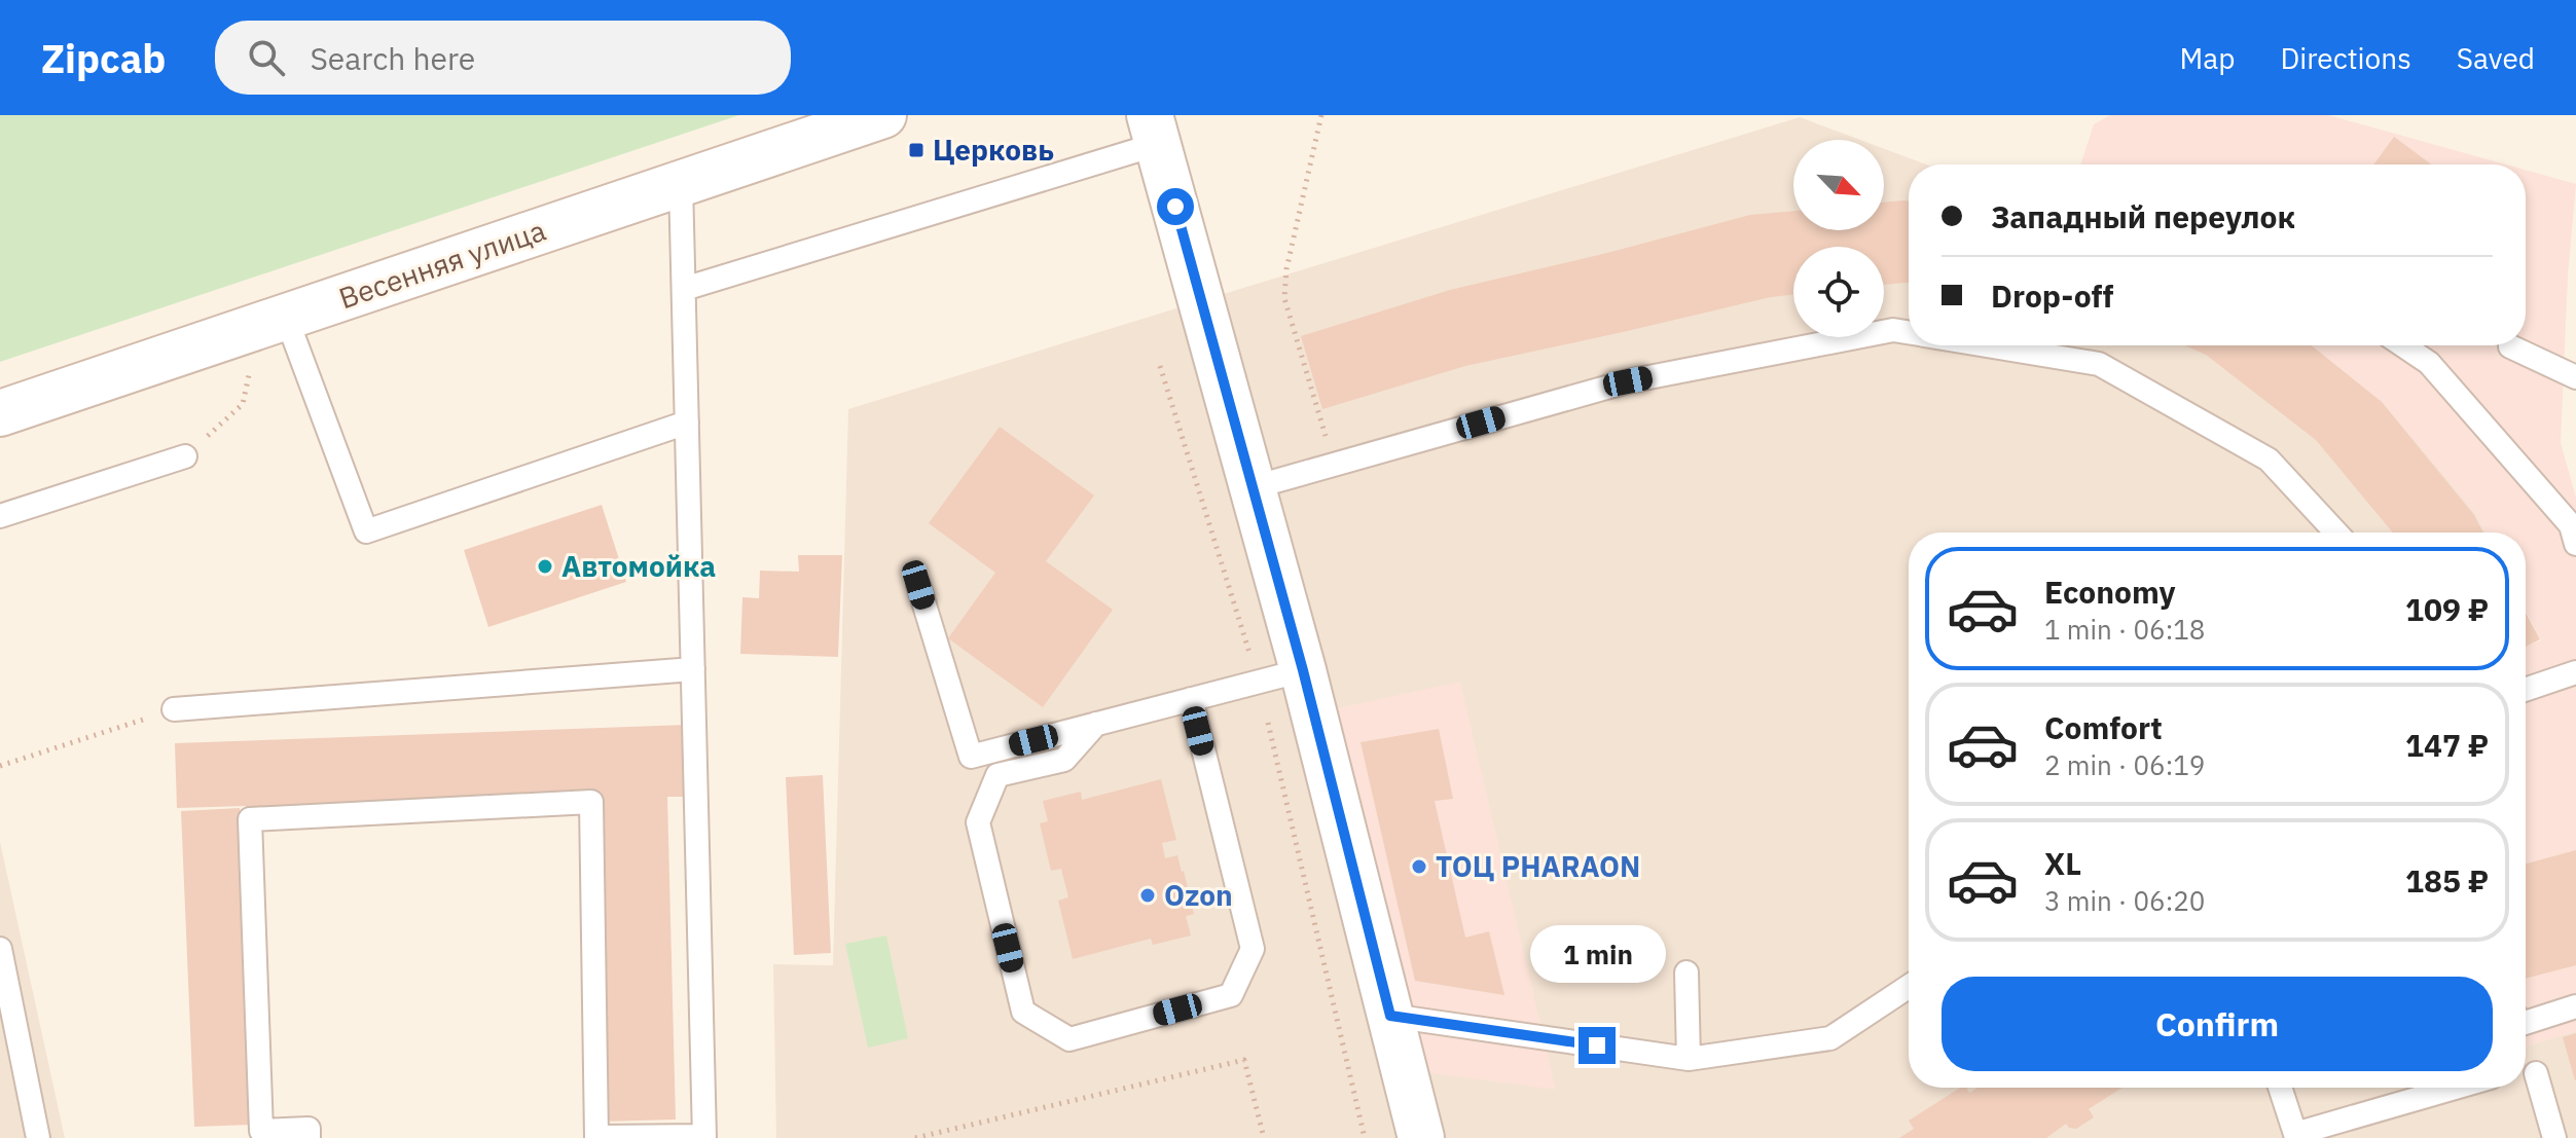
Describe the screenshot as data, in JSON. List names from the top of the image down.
{
  "streets": {
    "street": ["Весенняя улица"]
  },
  "places": {
    "transit": ["Церковь"],
    "other": ["Автомойка", "ТОЦ PHARAON", "Ozon"]
  },
  "north": "bottom right",
  "page": {
    "header": "Zipcab",
    "search": "Search here",
    "nav": ["Map", "Directions", "Saved"],
    "banner": ["Западный переулок", "Drop-off"],
    "list": [
      {
        "name": "Economy",
        "note": "1 min · 06:18",
        "value": "109 ₽"
      },
      {
        "name": "Comfort",
        "note": "2 min · 06:19",
        "value": "147 ₽"
      },
      {
        "name": "XL",
        "note": "3 min · 06:20",
        "value": "185 ₽"
      }
    ],
    "bubble": "1 min",
    "buttons": "Confirm"
  }
}
